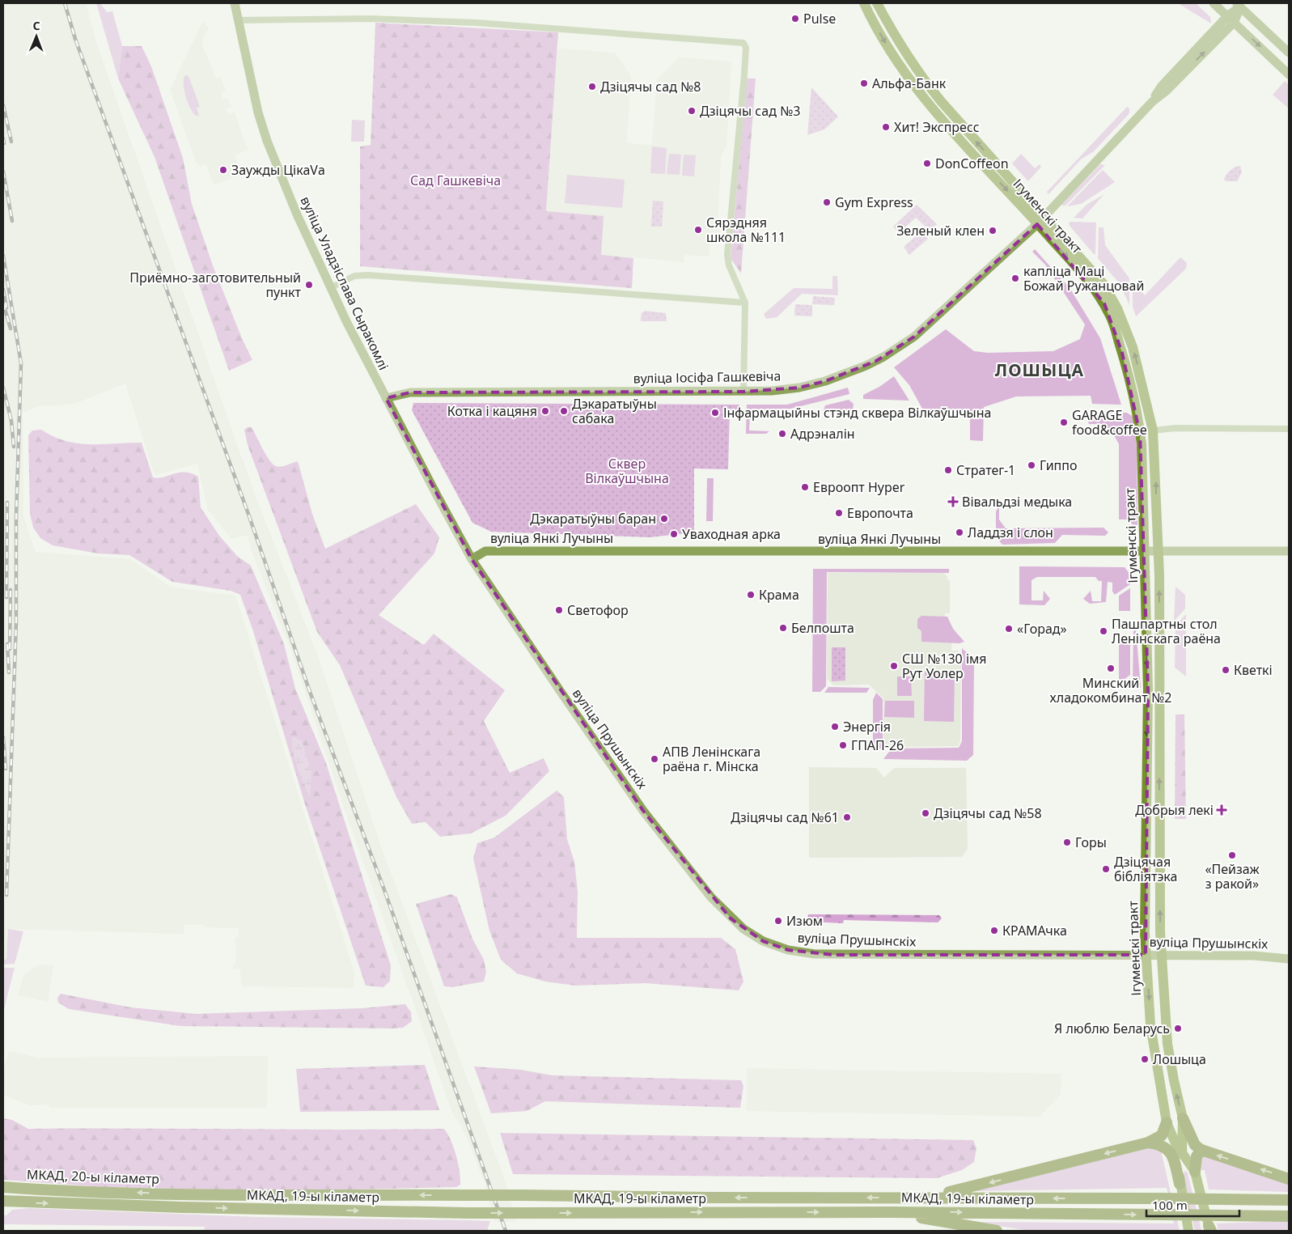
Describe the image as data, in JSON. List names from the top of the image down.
{
  "streets": {
    "highway": ["МКАД, 20-ы кіламетр", "МКАД, 19-ы кіламетр"],
    "main road": ["Ігуменскі тракт"],
    "street": [
      "вуліца Уладзіслава Сыракомлі",
      "вуліца Іосіфа Гашкевіча",
      "вуліца Янкі Лучыны",
      "вуліца Прушынскіх"
    ]
  },
  "crossings": [
    ["Ігуменскі тракт", "вуліца Іосіфа Гашкевіча"],
    ["Ігуменскі тракт", "вуліца Янкі Лучыны"],
    ["Ігуменскі тракт", "вуліца Прушынскіх"],
    ["вуліца Уладзіслава Сыракомлі", "вуліца Іосіфа Гашкевіча"],
    ["вуліца Уладзіслава Сыракомлі", "вуліца Янкі Лучыны"],
    ["вуліца Уладзіслава Сыракомлі", "вуліца Прушынскіх"],
    ["вуліца Янкі Лучыны", "вуліца Прушынскіх"],
    ["МКАД, 20-ы кіламетр", "МКАД, 19-ы кіламетр"]
  ],
  "one_way": ["МКАД, 20-ы кіламетр"],
  "districts": ["ЛОШЫЦА"],
  "parks": ["Сад Гашкевіча", "Сквер Вілкаўшчына"],
  "places": {
    "other": [
      "Pulse",
      "Альфа-Банк",
      "Дзіцячы сад №8",
      "Дзіцячы сад №3",
      "Хит! Экспресс",
      "DonCoffeon",
      "Заужды ЦікаVа",
      "Gym Express",
      "Сярэдняя школа №111",
      "Зеленый клен",
      "капліца Маці Божай Ружанцовай",
      "Приёмно-заготовительный пункт",
      "Котка і кацяня",
      "Дэкаратыўны сабака",
      "Інфармацыйны стэнд сквера Вілкаўшчына",
      "GARAGE food&coffee",
      "Адрэналін",
      "Гиппо",
      "Стратег-1",
      "Евроопт Hyper",
      "Европочта",
      "Дэкаратыўны баран",
      "Ладдзя і слон",
      "Уваходная арка",
      "Крама",
      "Светофор",
      "Белпошта",
      "«Горад»",
      "Пашпартны стол Ленінскага раёна",
      "СШ №130 імя Рут Уолер",
      "Минский хладокомбинат №2",
      "Кветкі",
      "Энергія",
      "ГПАП-26",
      "АПВ Ленінскага раёна г. Мінска",
      "Дзіцячы сад №58",
      "Дзіцячы сад №61",
      "Горы",
      "«Пейзаж з ракой»",
      "Дзіцячая бібліятэка",
      "Изюм",
      "КРАМАчка",
      "Я люблю Беларусь",
      "Лошыца"
    ],
    "health": ["Вівальдзі медыка", "Добрыя лекі"]
  },
  "scale_bar": "100 m",
  "north": "top"
}
